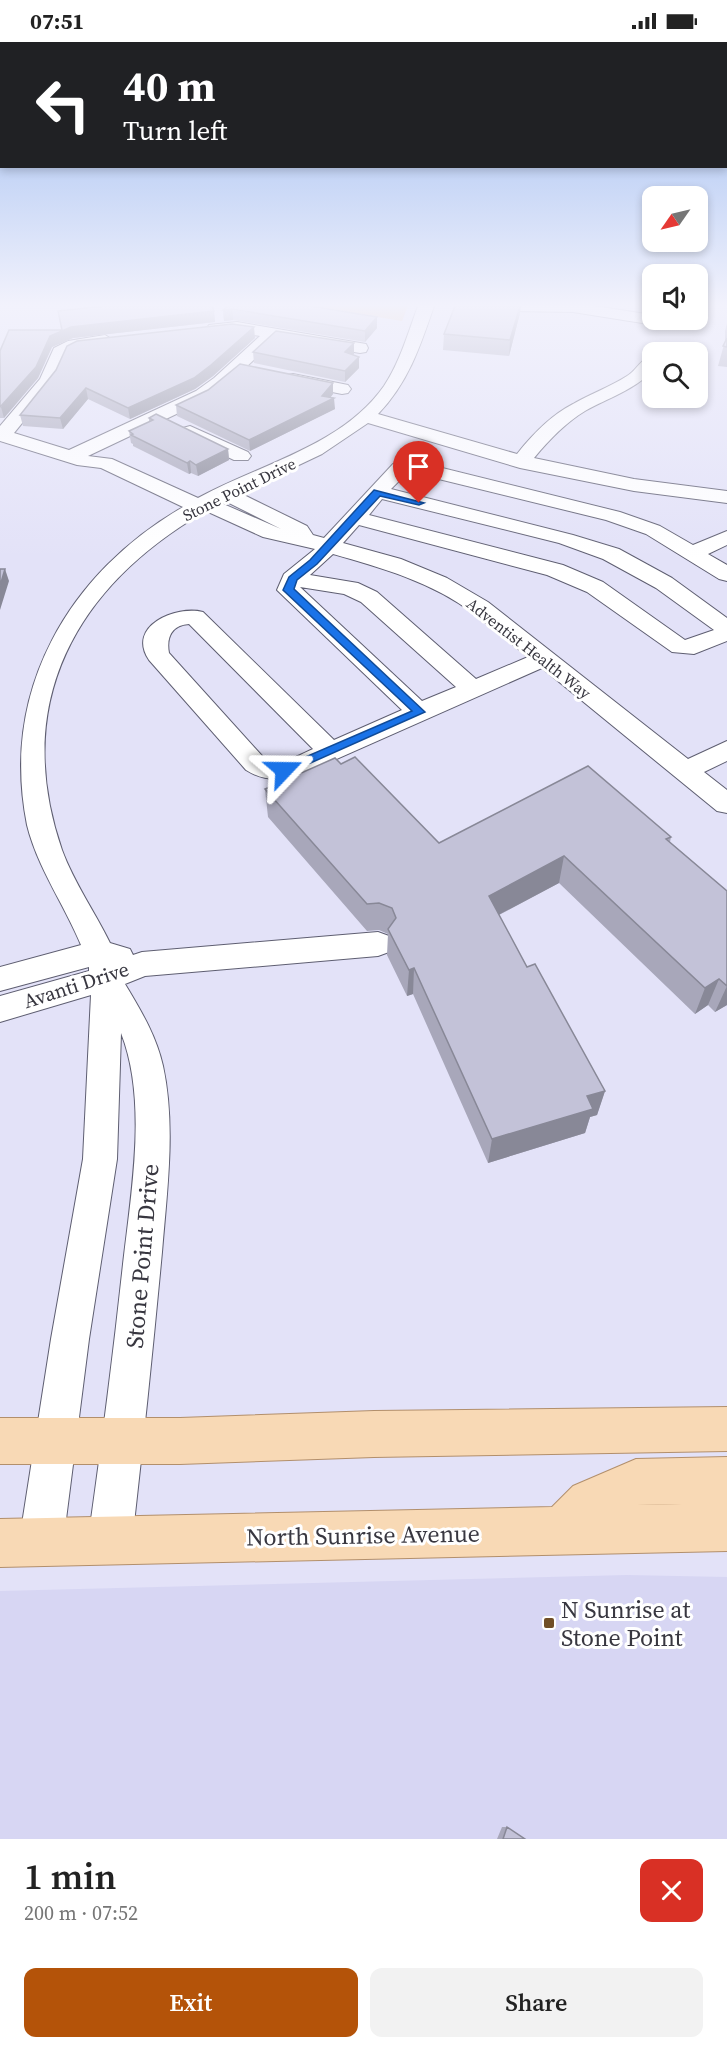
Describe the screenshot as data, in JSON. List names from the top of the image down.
{
  "streets": {
    "main road": ["North Sunrise Avenue"],
    "street": ["Stone Point Drive", "Adventist Health Way", "Avanti Drive"]
  },
  "crossings": [
    ["Stone Point Drive", "Adventist Health Way"],
    ["Stone Point Drive", "Avanti Drive"],
    ["Stone Point Drive", "North Sunrise Avenue"]
  ],
  "places": {
    "transit": ["N Sunrise at Stone Point"]
  },
  "north": "bottom left",
  "page": {
    "status": "07:51",
    "turn": ["40 m", "Turn left"],
    "heading": ["1 min", "200 m · 07:52"],
    "buttons": ["Exit", "Share"]
  }
}
